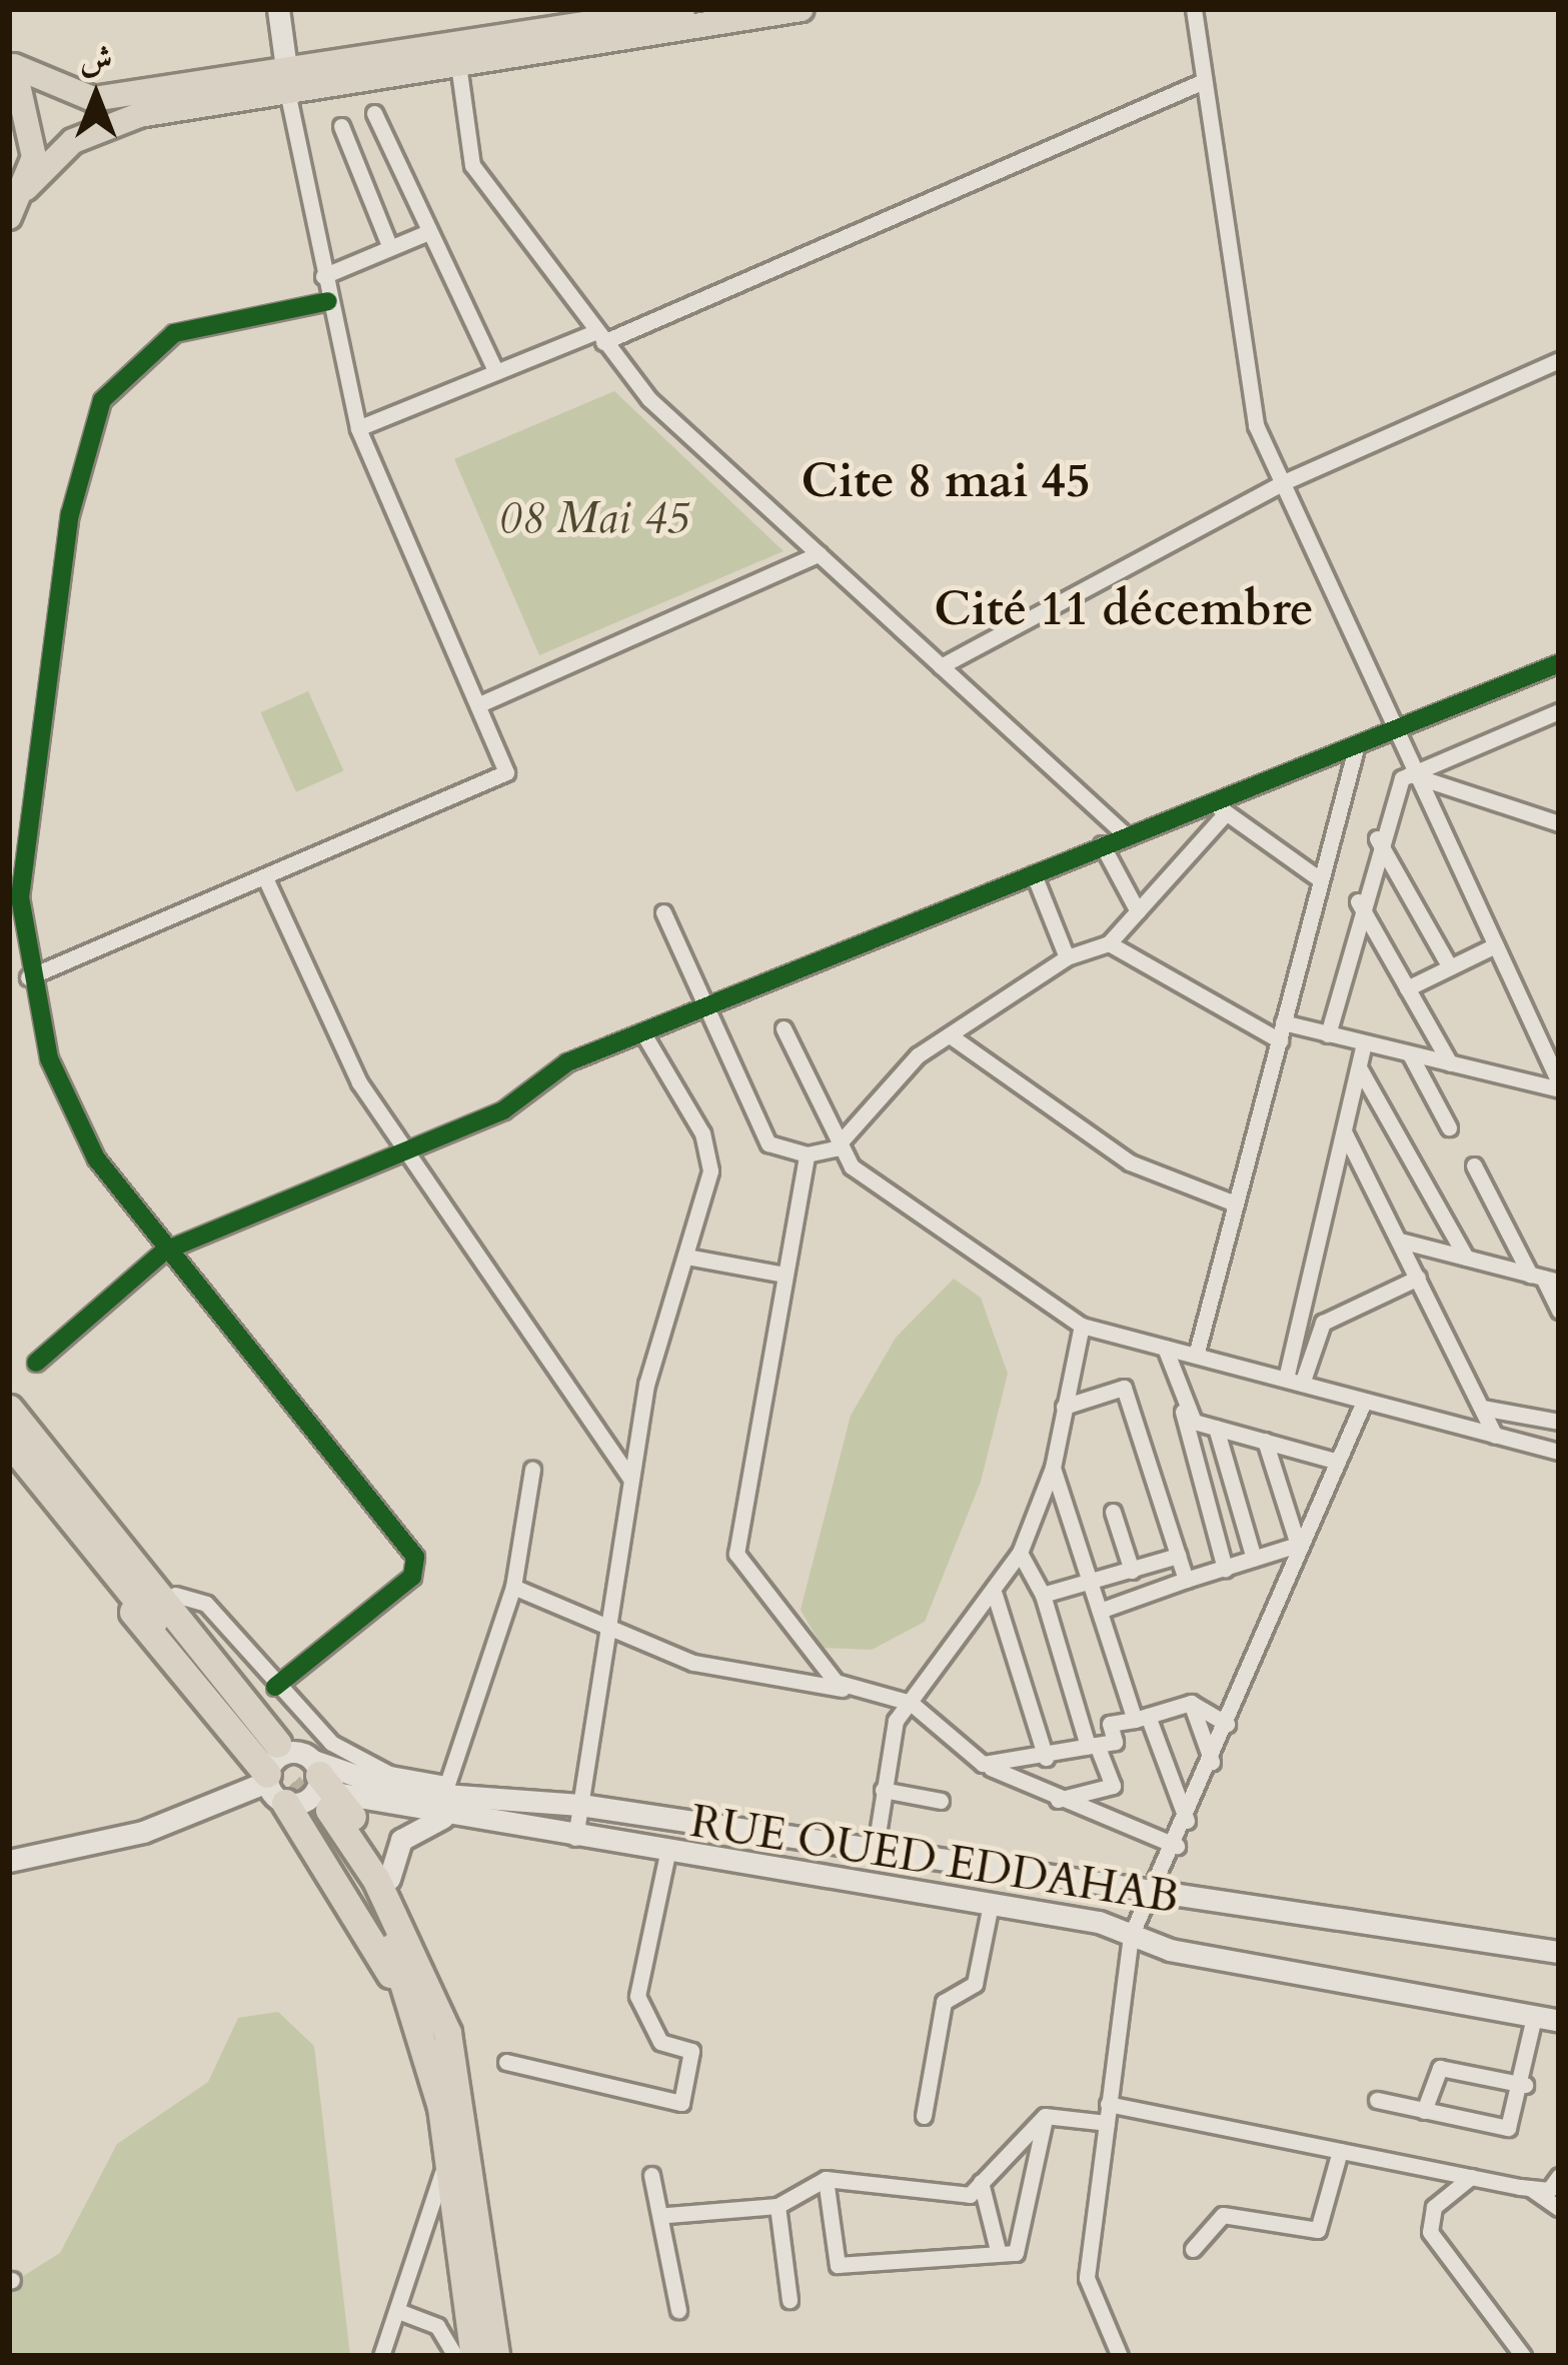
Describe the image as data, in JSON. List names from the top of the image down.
{
  "streets": {
    "main road": ["RUE OUED EDDAHAB"]
  },
  "districts": ["Cite 8 mai 45", "Cité 11 décembre"],
  "parks": ["08 Mai 45"],
  "north": "top"
}
